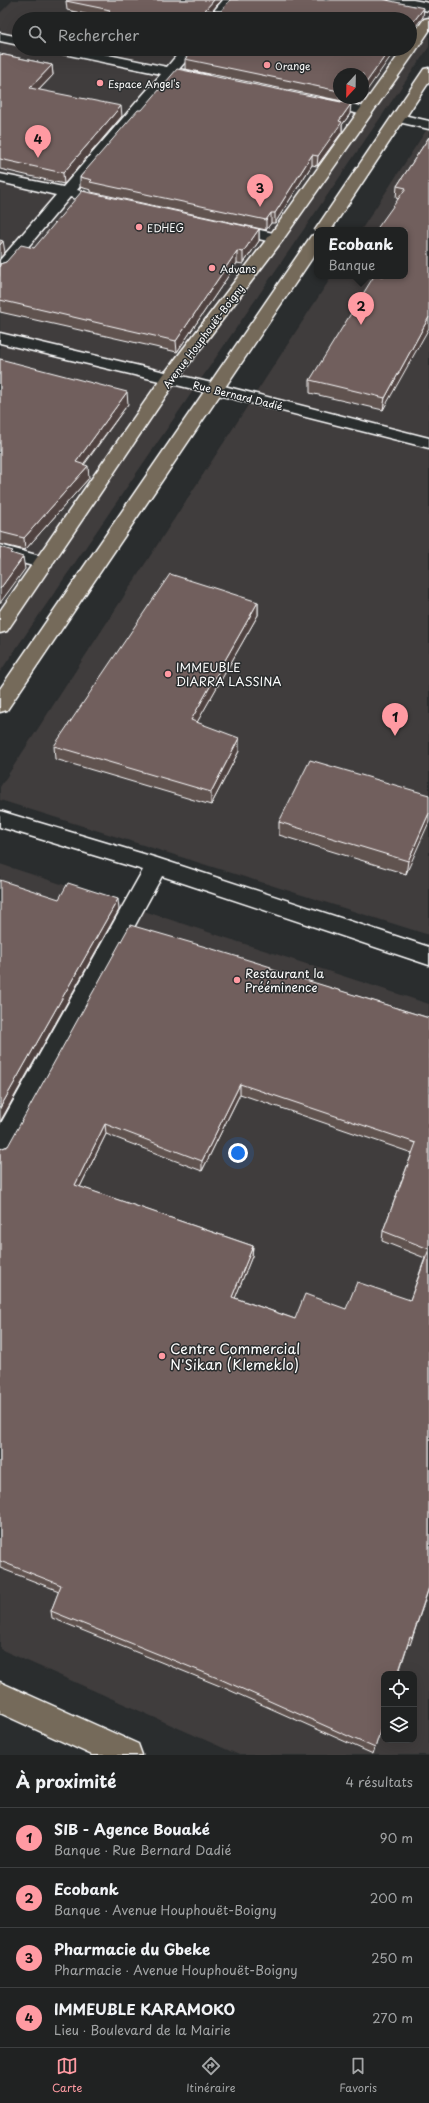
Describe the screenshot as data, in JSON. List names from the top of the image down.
{
  "streets": {
    "main road": ["Avenue Houphouët-Boigny"],
    "street": ["Rue Bernard Dadié"]
  },
  "crossings": [
    ["Avenue Houphouët-Boigny", "Rue Bernard Dadié"]
  ],
  "places": [
    "Orange",
    "Espace Angel's",
    "EDHEG",
    "Advans",
    "IMMEUBLE DIARRA LASSINA",
    "Restaurant la Prééminence",
    "Centre Commercial N'Sikan (Klemeklo)"
  ],
  "north": "bottom",
  "page": {
    "search": "Rechercher",
    "pins": [
      "4",
      "3",
      "2",
      "1"
    ],
    "popup": ["Ecobank", "Banque"],
    "heading": ["À proximité", "4 résultats"],
    "list": [
      {
        "mark": "1",
        "name": "SIB - Agence Bouaké",
        "note": "Banque · Rue Bernard Dadié",
        "value": "90 m"
      },
      {
        "mark": "2",
        "name": "Ecobank",
        "note": "Banque · Avenue Houphouët-Boigny",
        "value": "200 m"
      },
      {
        "mark": "3",
        "name": "Pharmacie du Gbeke",
        "note": "Pharmacie · Avenue Houphouët-Boigny",
        "value": "250 m"
      },
      {
        "mark": "4",
        "name": "IMMEUBLE KARAMOKO",
        "note": "Lieu · Boulevard de la Mairie",
        "value": "270 m"
      }
    ],
    "nav": ["Carte", "Itinéraire", "Favoris"]
  }
}
